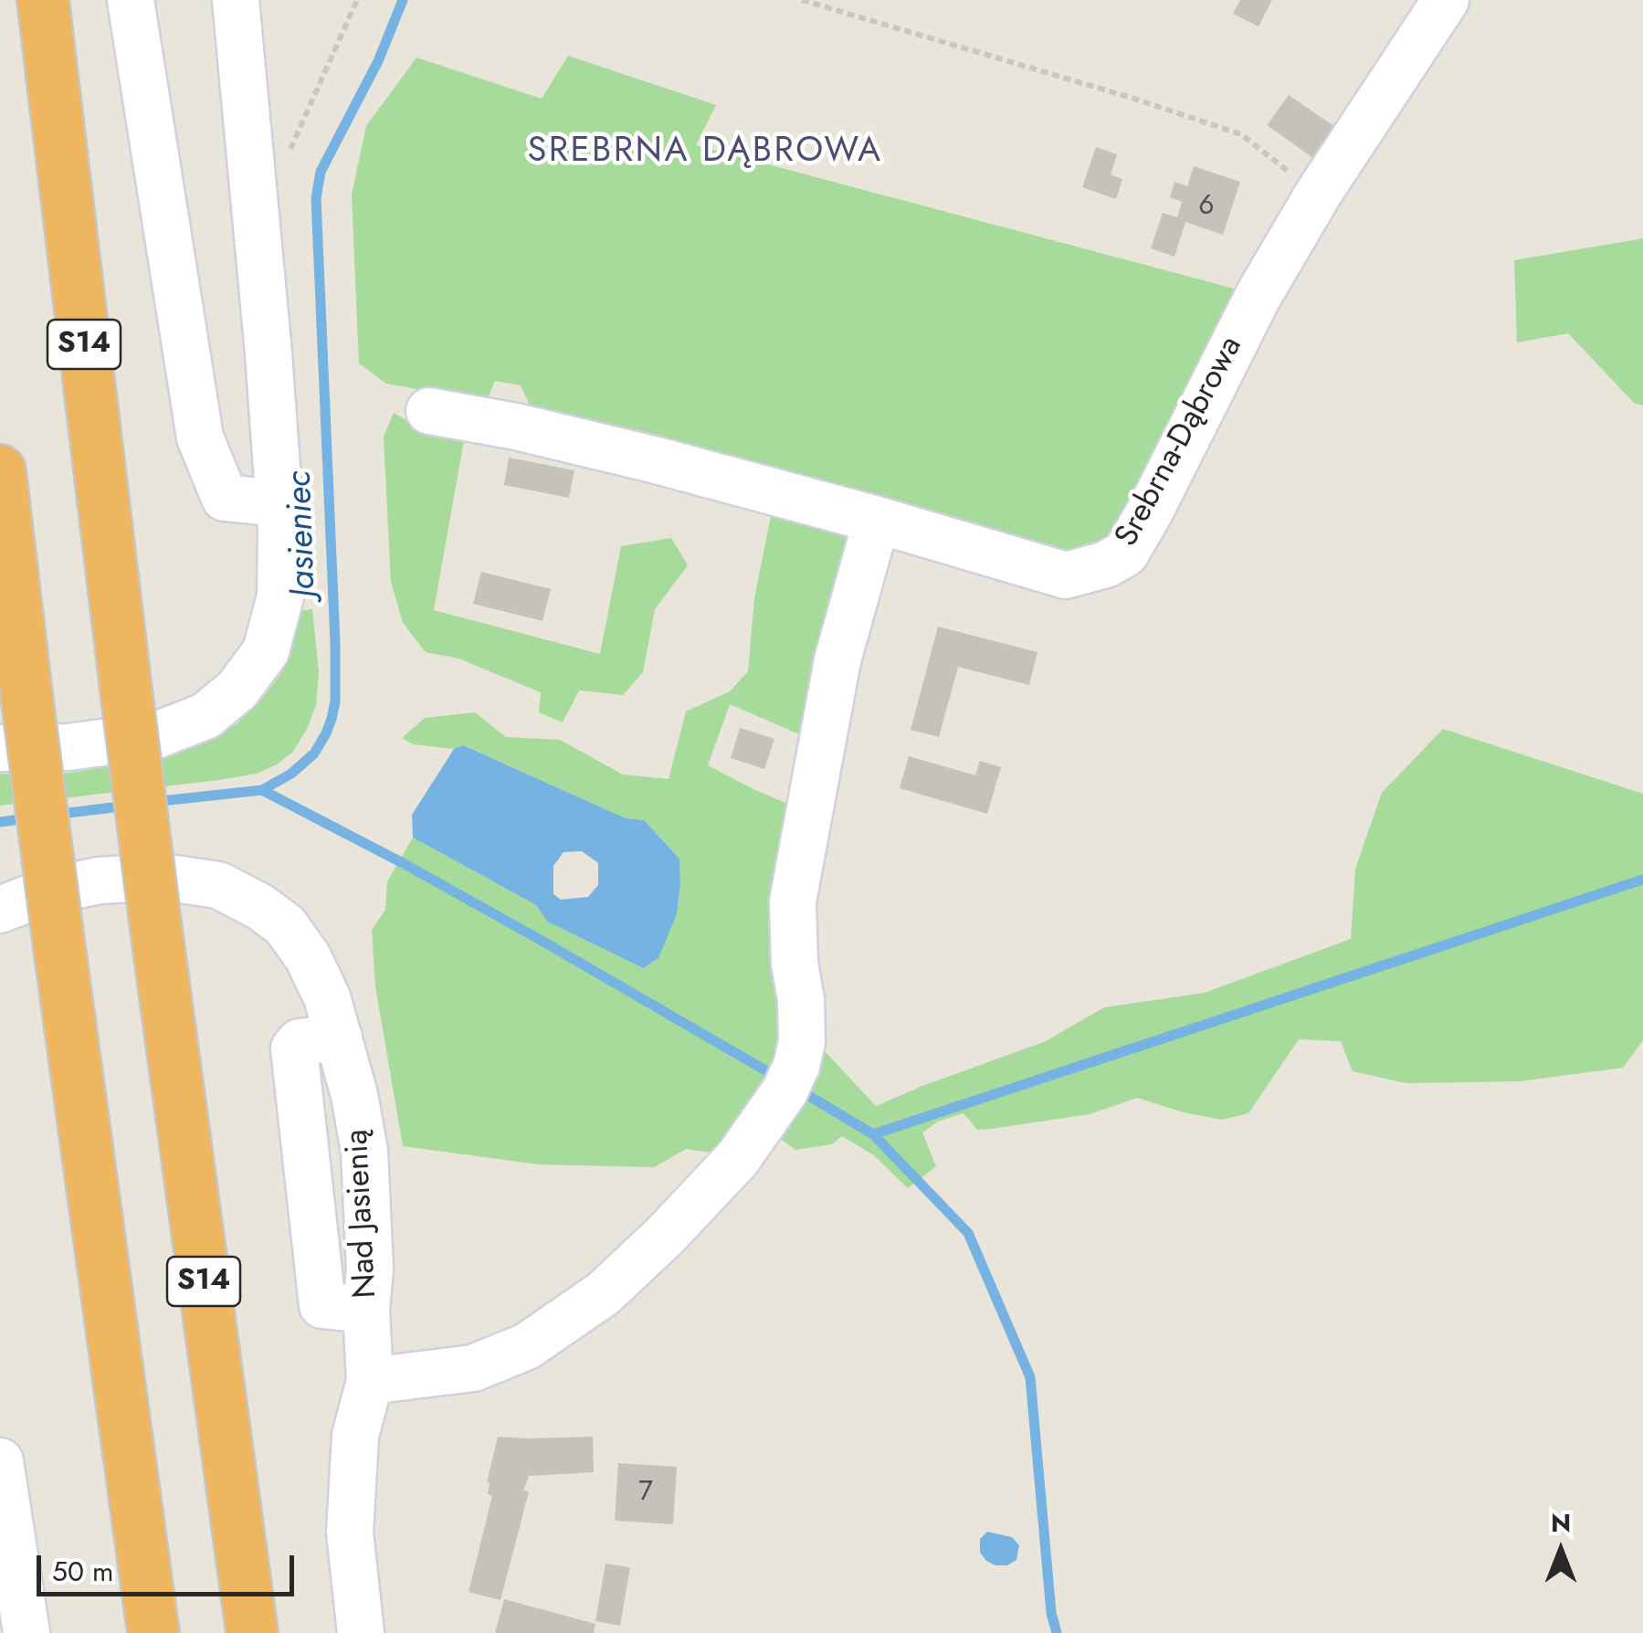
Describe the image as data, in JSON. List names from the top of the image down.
{
  "streets": {
    "highway": ["S14"],
    "street": ["Srebrna-Dąbrowa", "Nad Jasienią"]
  },
  "districts": ["SREBRNA DĄBROWA"],
  "water": ["Jasieniec"],
  "house_numbers": ["6", "7"],
  "scale_bar": "50 m",
  "north": "top"
}
